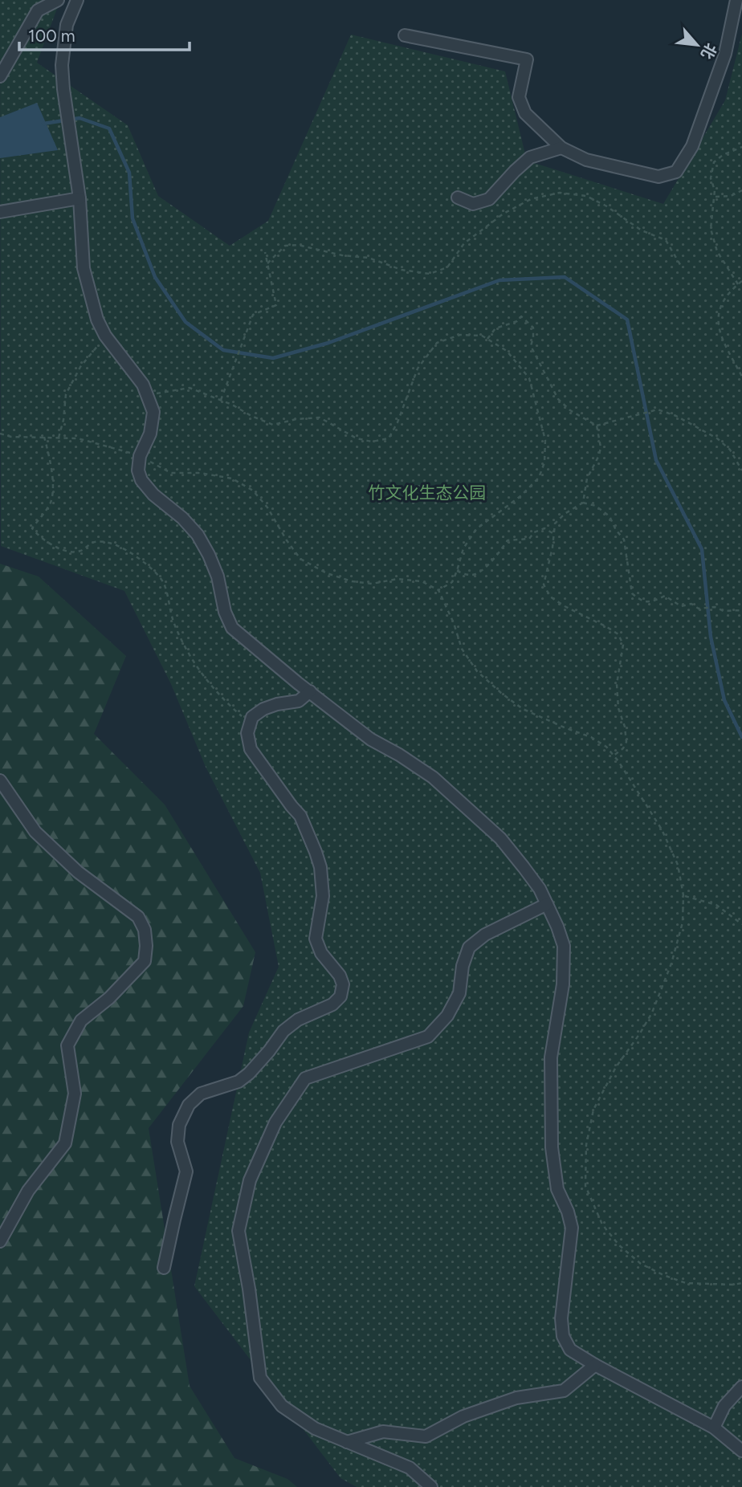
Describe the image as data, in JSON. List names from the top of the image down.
{
  "parks": ["竹文化生态公园"],
  "scale_bar": "100 m",
  "north": "bottom right"
}
